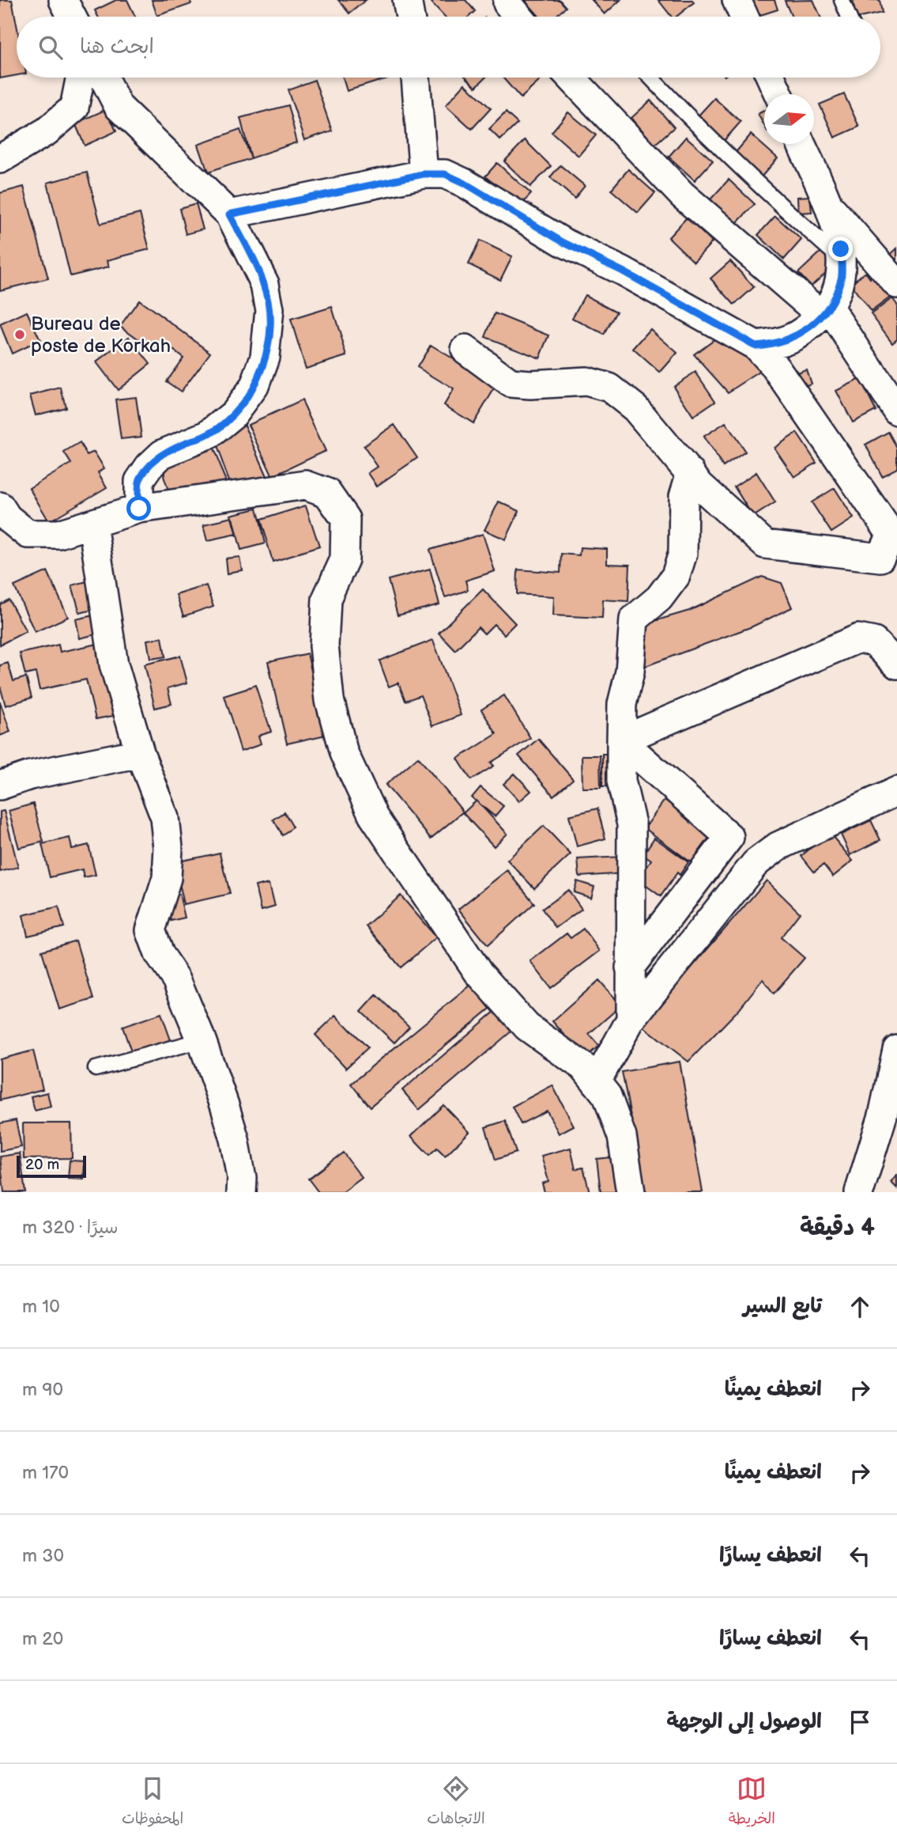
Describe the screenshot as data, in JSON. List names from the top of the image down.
{
  "places": ["Bureau de poste de Korkah"],
  "scale_bar": "20 m",
  "north": "right",
  "page": {
    "search": "ابحث هنا",
    "scale": "20 m",
    "heading": ["4 دقيقة", "سيرًا · 320 m"],
    "list": [
      ["تابع السير", "10 m"],
      ["انعطف يمينًا", "90 m"],
      ["انعطف يمينًا", "170 m"],
      ["انعطف يسارًا", "30 m"],
      ["انعطف يسارًا", "20 m"],
      "الوصول إلى الوجهة"
    ],
    "nav": ["الخريطة", "الاتجاهات", "المحفوظات"]
  }
}
